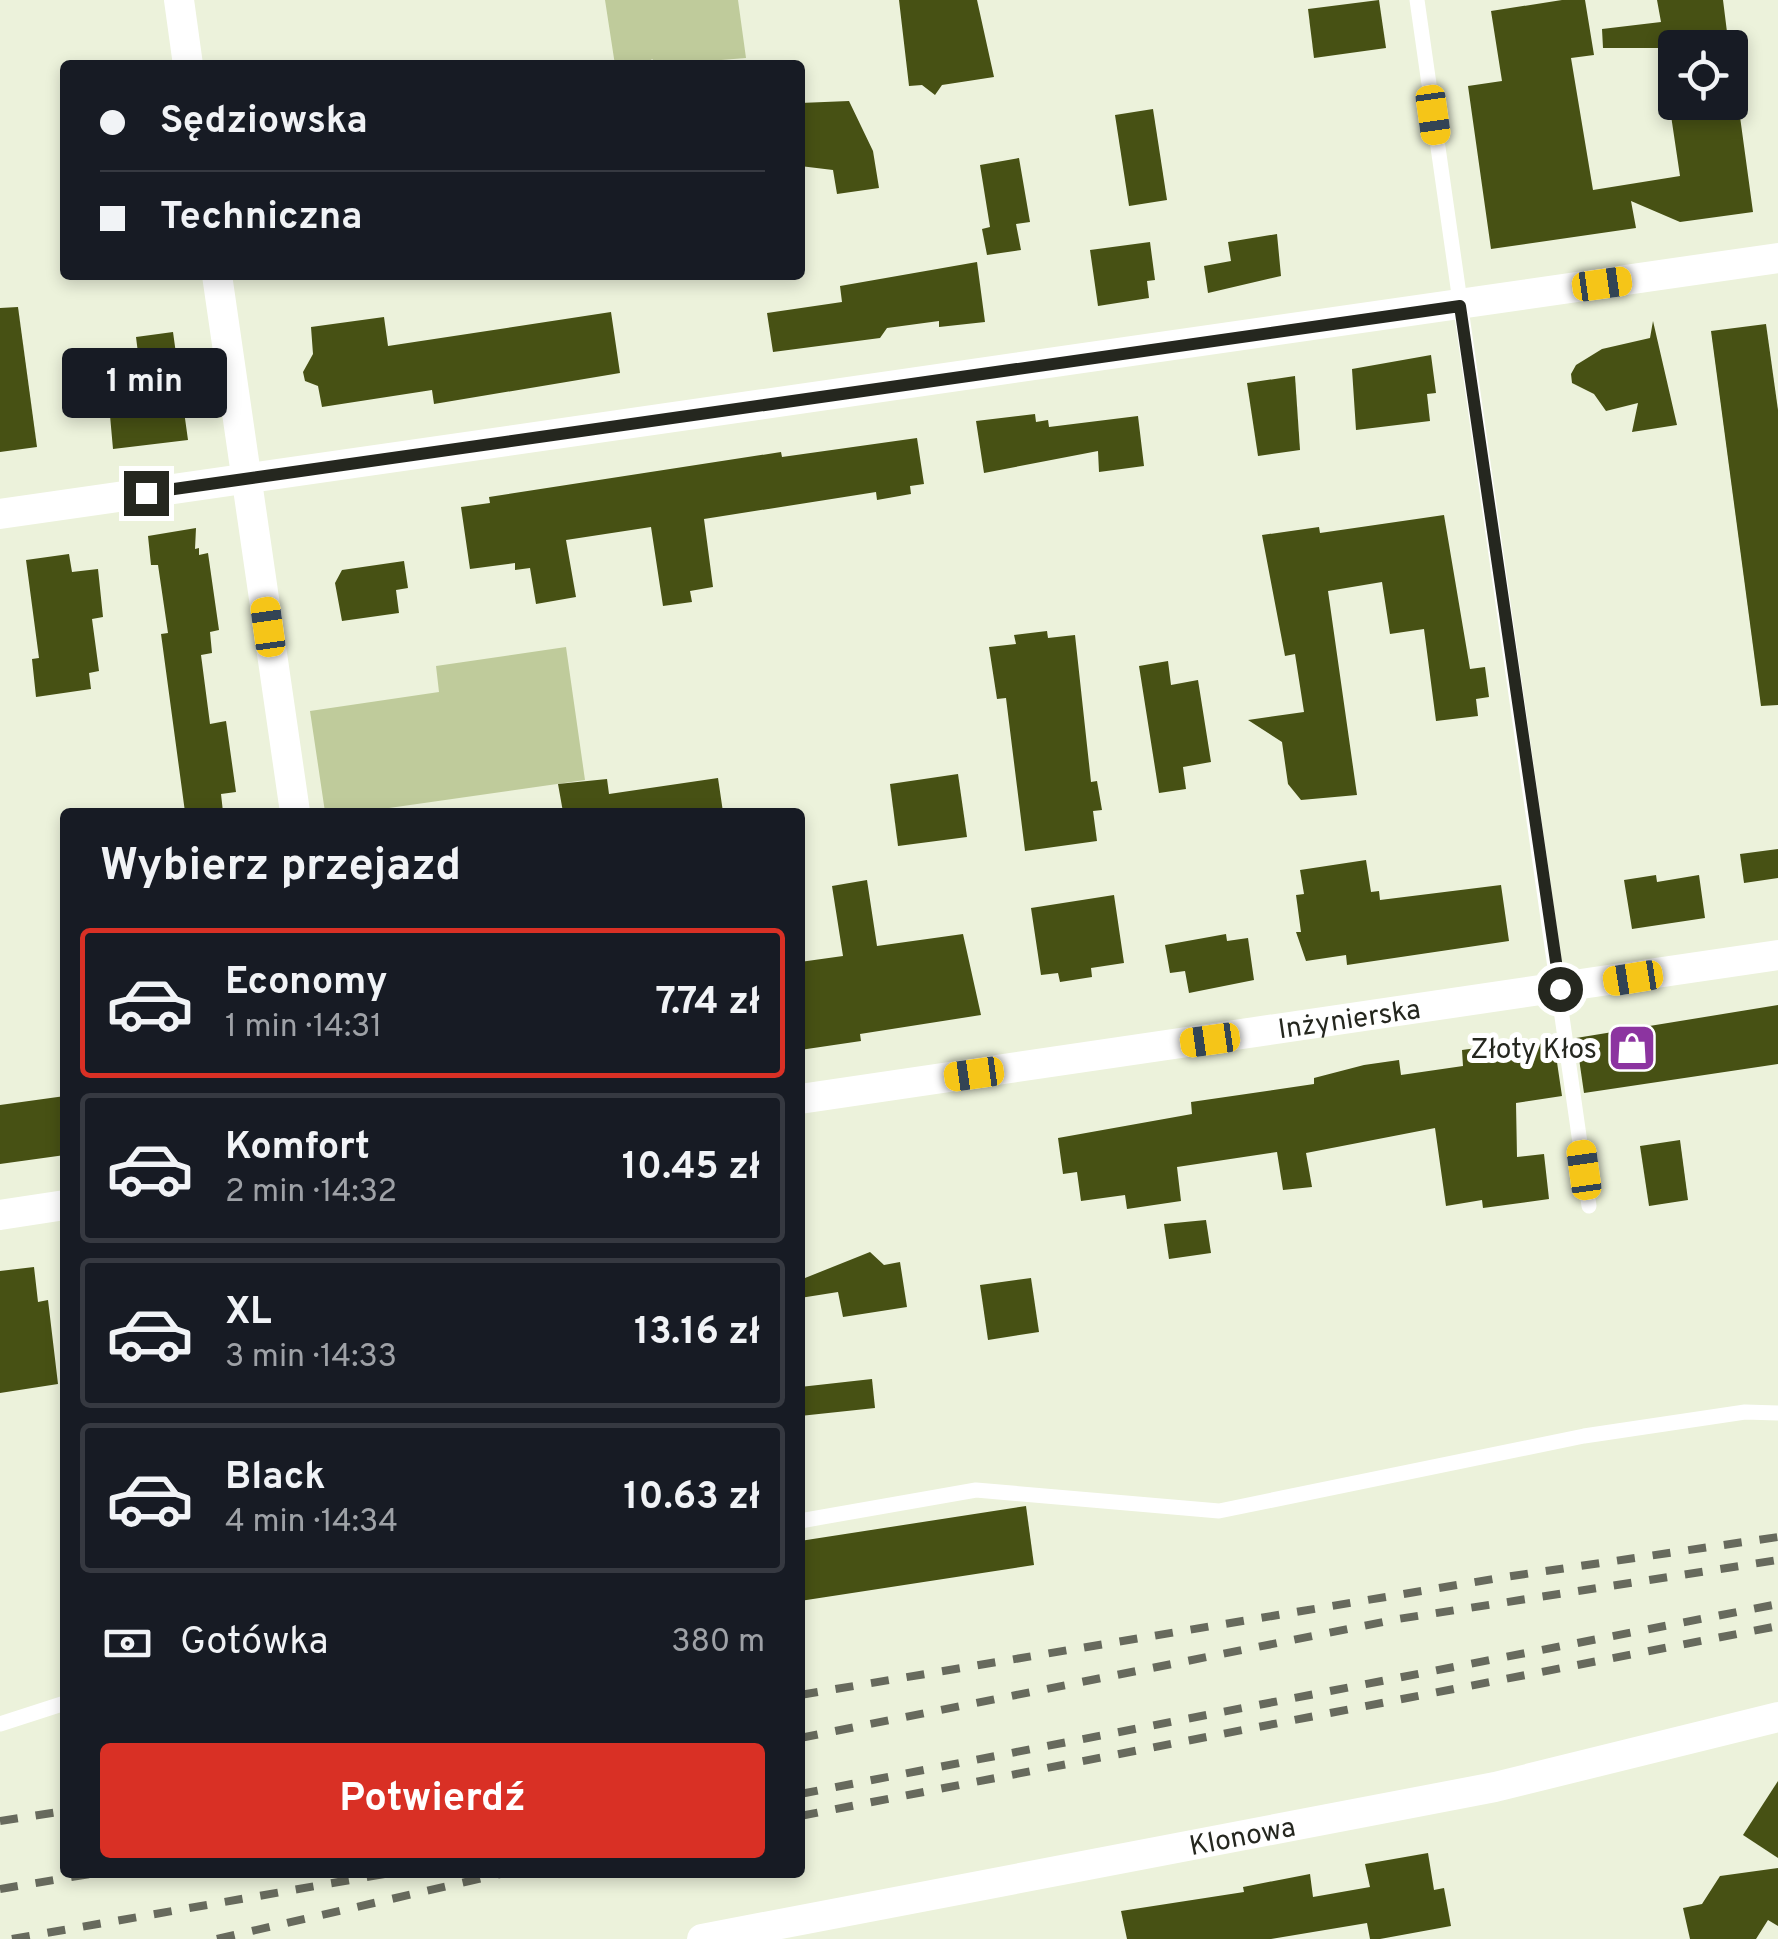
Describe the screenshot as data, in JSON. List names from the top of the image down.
{
  "streets": {
    "street": ["Inżynierska", "Klonowa"]
  },
  "places": {
    "shop": ["Złoty Kłos"]
  },
  "page": {
    "banner": ["Sędziowska", "Techniczna"],
    "bubble": "1 min",
    "heading": "Wybierz przejazd",
    "list": [
      {
        "name": "Economy",
        "note": "1 min · 14:31",
        "value": "7.74 zł"
      },
      {
        "name": "Komfort",
        "note": "2 min · 14:32",
        "value": "10.45 zł"
      },
      {
        "name": "XL",
        "note": "3 min · 14:33",
        "value": "13.16 zł"
      },
      {
        "name": "Black",
        "note": "4 min · 14:34",
        "value": "10.63 zł"
      }
    ],
    "pay": ["Gotówka", "380 m"],
    "buttons": "Potwierdź"
  }
}
